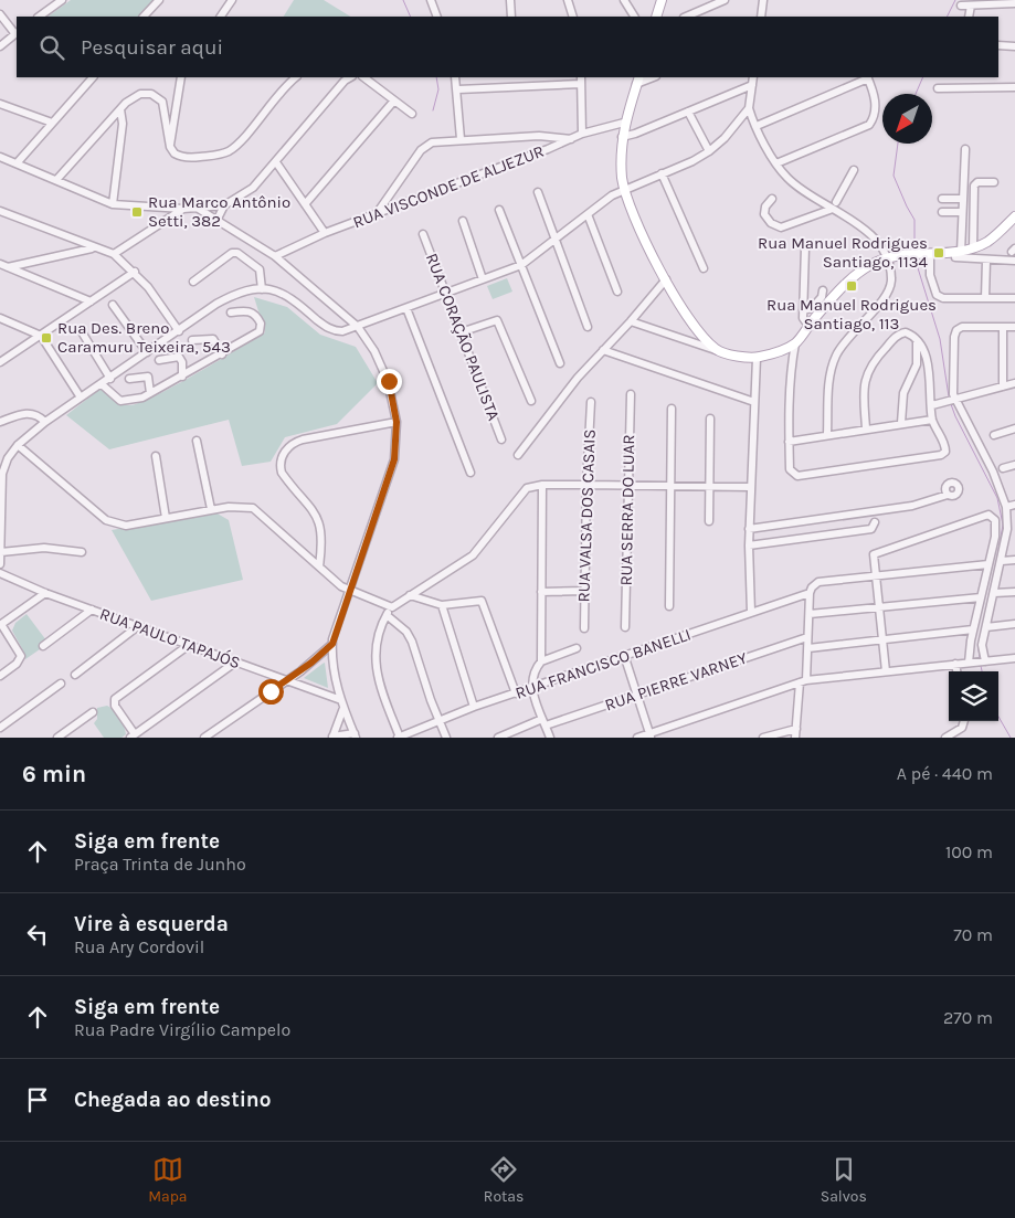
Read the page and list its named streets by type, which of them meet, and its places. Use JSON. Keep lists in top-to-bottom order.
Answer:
{
  "streets": {
    "street": [
      "RUA VISCONDE DE ALJEZUR",
      "RUA CORAÇÃO PAULISTA",
      "RUA SERRA DO LUAR",
      "RUA VALSA DOS CASAIS",
      "RUA PAULO TAPAJÓS",
      "RUA FRANCISCO BANELLI",
      "RUA PIERRE VARNEY"
    ]
  },
  "places": {
    "transit": [
      "Rua Marco Antônio Setti, 382",
      "Rua Manuel Rodrigues Santiago, 1134",
      "Rua Manuel Rodrigues Santiago, 113",
      "Rua Des. Breno Caramuru Teixeira, 543"
    ]
  },
  "north": "bottom left",
  "page": {
    "search": "Pesquisar aqui",
    "heading": ["6 min", "A pé · 440 m"],
    "list": [
      ["Siga em frente", "Praça Trinta de Junho", "100 m"],
      ["Vire à esquerda", "Rua Ary Cordovil", "70 m"],
      ["Siga em frente", "Rua Padre Virgílio Campelo", "270 m"],
      "Chegada ao destino"
    ],
    "nav": ["Mapa", "Rotas", "Salvos"]
  }
}
